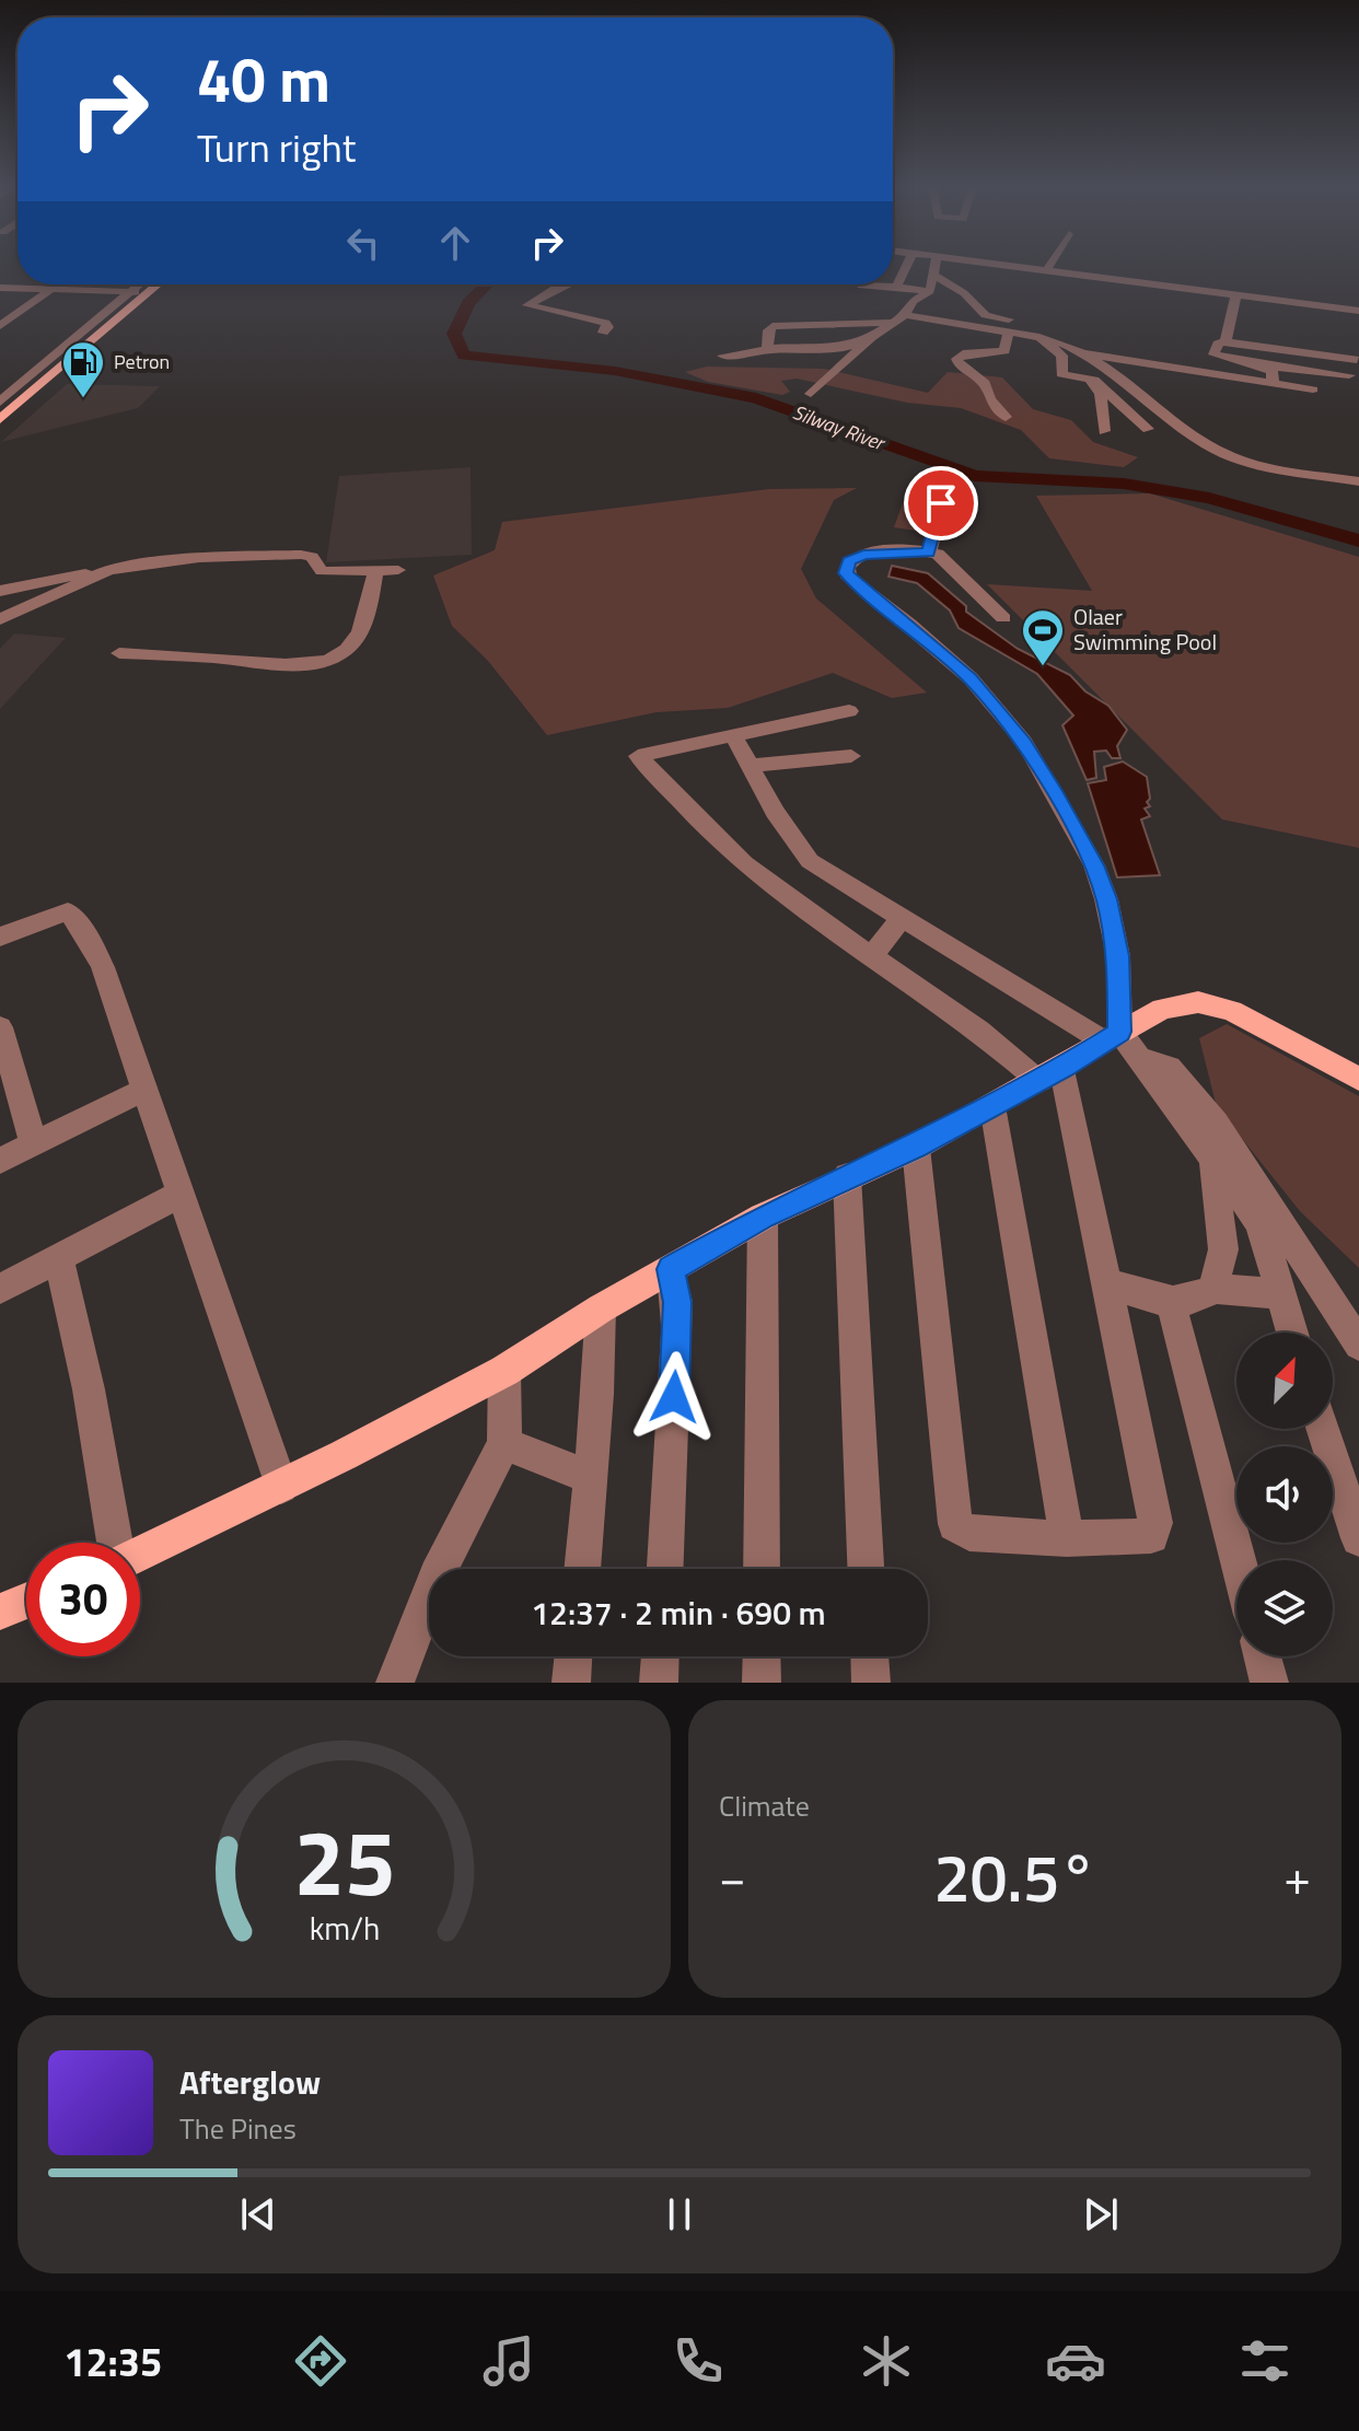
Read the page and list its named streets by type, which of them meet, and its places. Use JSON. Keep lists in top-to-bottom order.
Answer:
{
  "water": ["Silway River"],
  "places": {
    "fuel station": ["Petron"],
    "sports": ["Olaer Swimming Pool"]
  },
  "north": "top right",
  "page": {
    "turn": ["40 m", "Turn right"],
    "limit": "30",
    "trip": "12:37 · 2 min · 690 m",
    "tile": "Climate",
    "heat": ["−", "20.5°", "+"],
    "song": ["Afterglow", "The Pines"],
    "tabs": "12:35",
    "gauge": ["25", "km/h"]
  }
}
